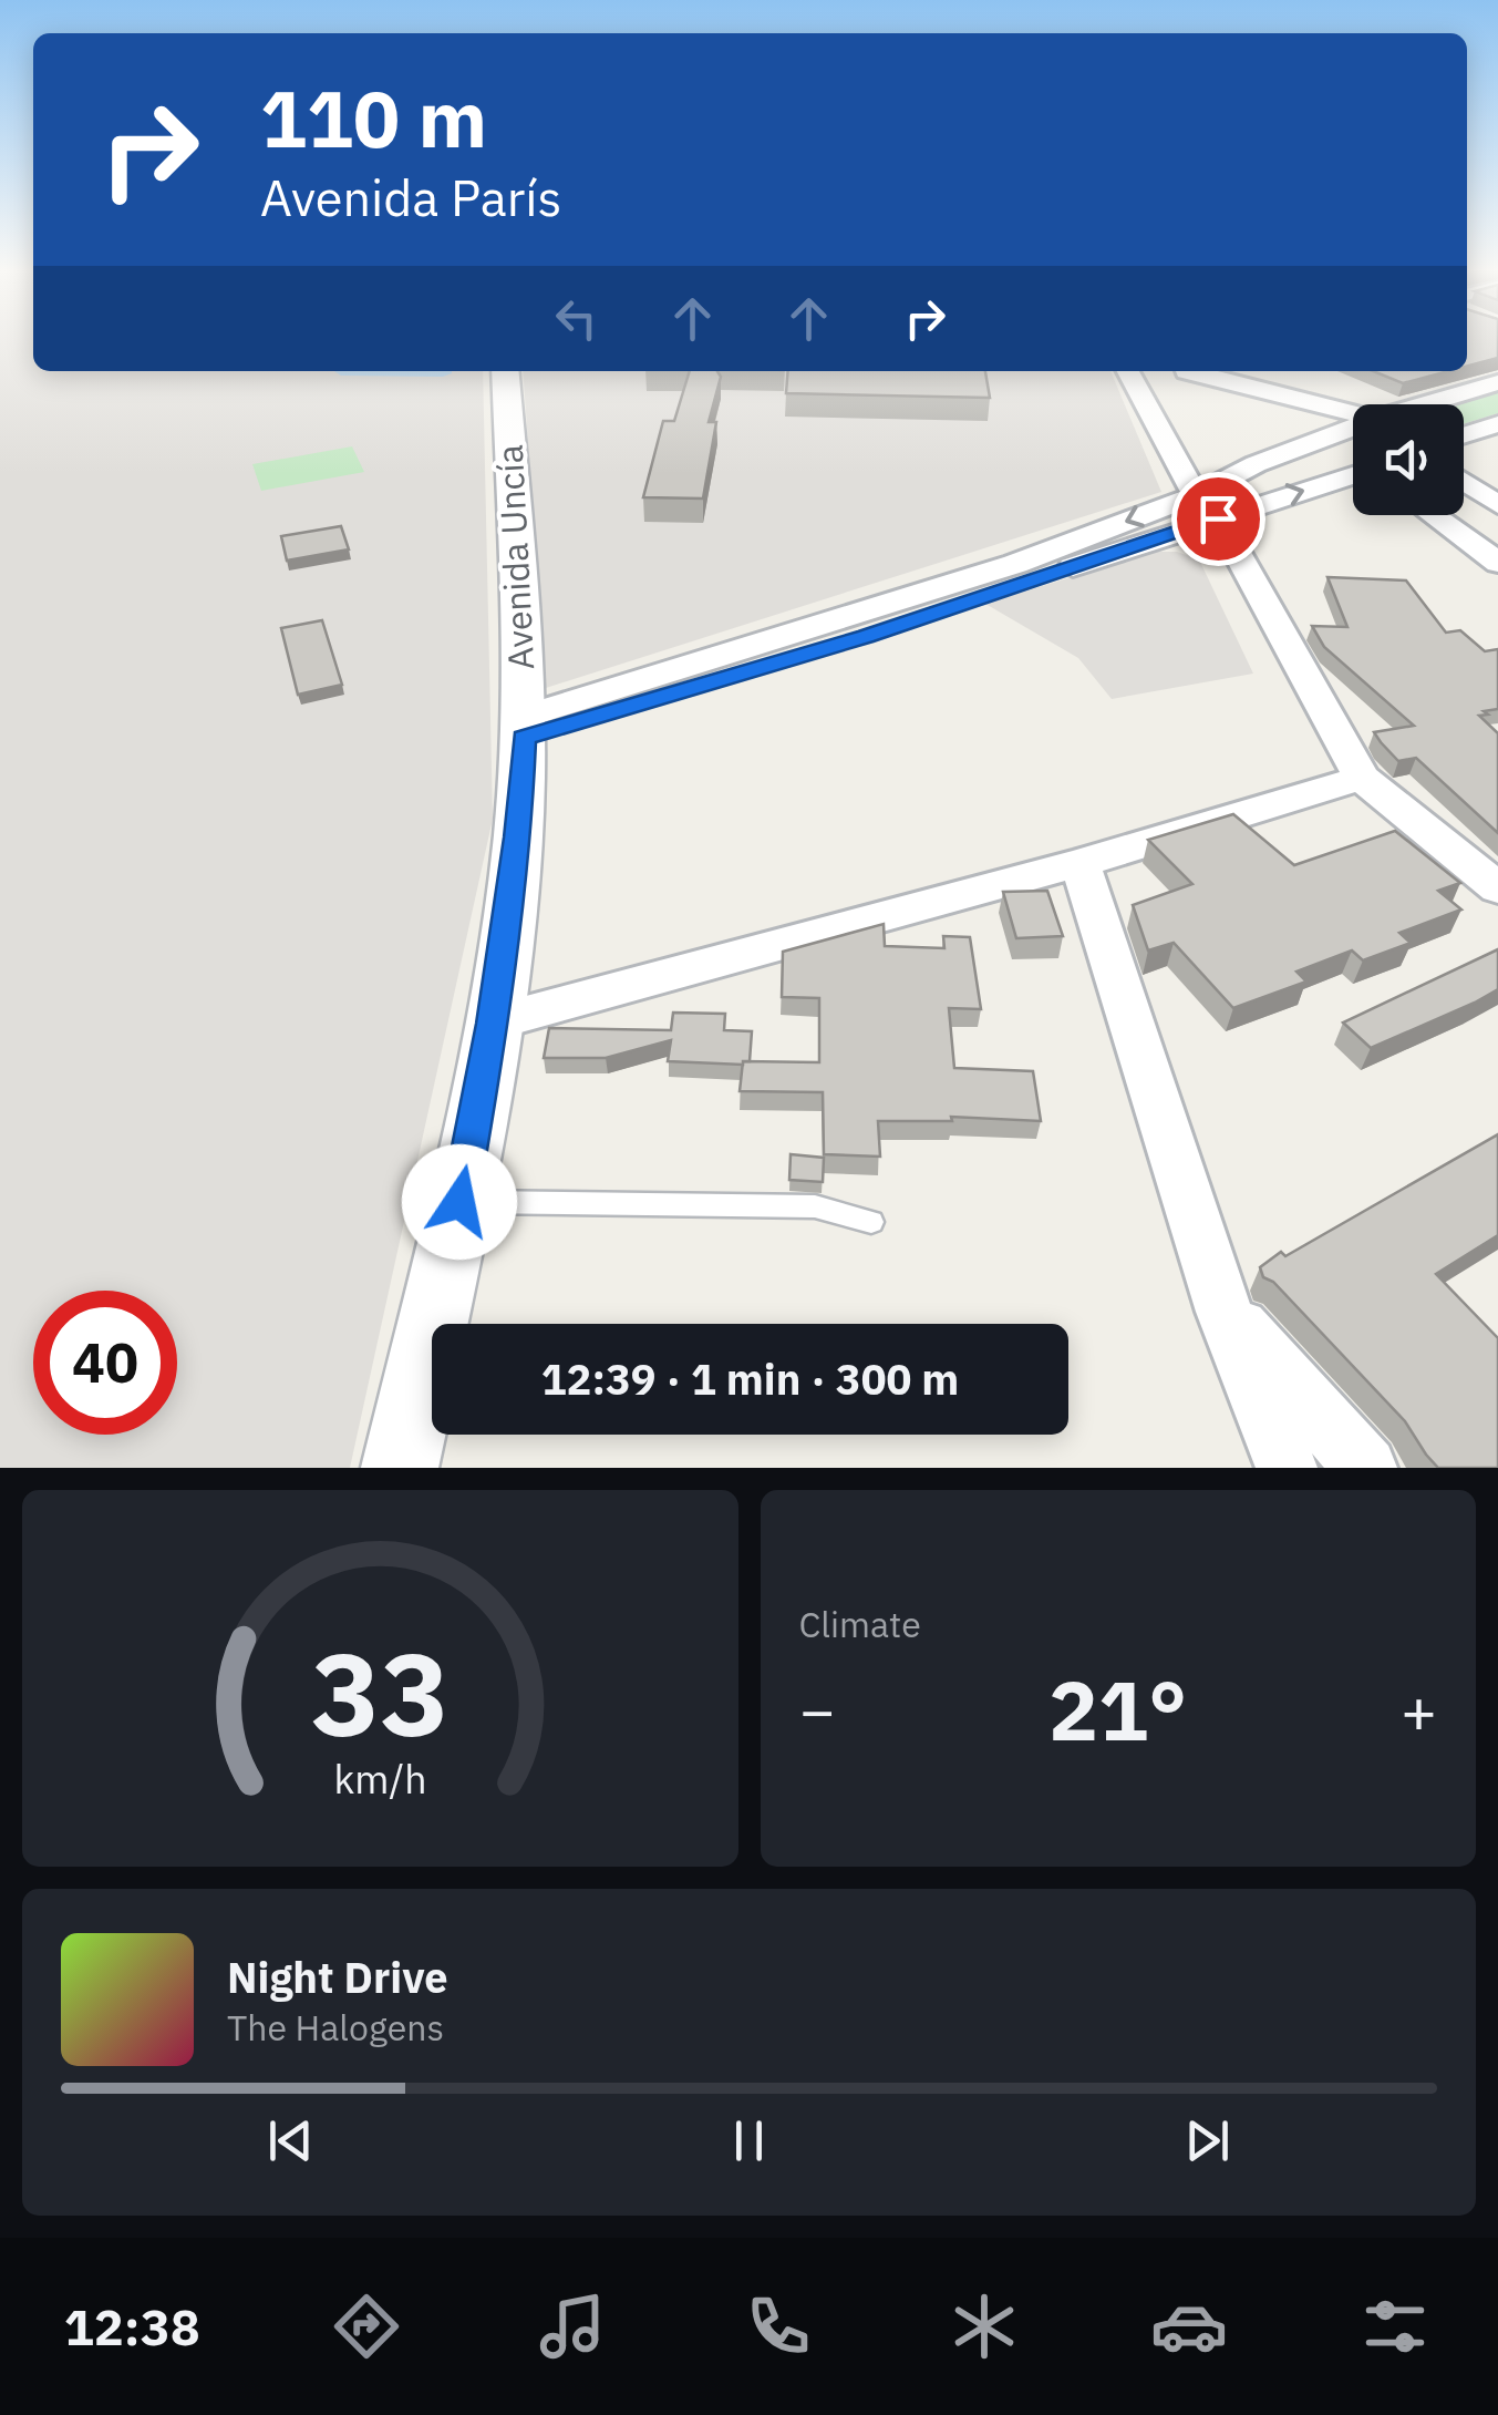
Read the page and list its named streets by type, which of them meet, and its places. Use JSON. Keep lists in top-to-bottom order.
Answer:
{
  "streets": {
    "street": ["Avenida Uncía"]
  },
  "page": {
    "turn": ["110 m", "Avenida París"],
    "limit": "40",
    "trip": "12:39 · 1 min · 300 m",
    "tile": "Climate",
    "heat": ["−", "21°", "+"],
    "song": ["Night Drive", "The Halogens"],
    "tabs": "12:38",
    "gauge": ["33", "km/h"]
  }
}
